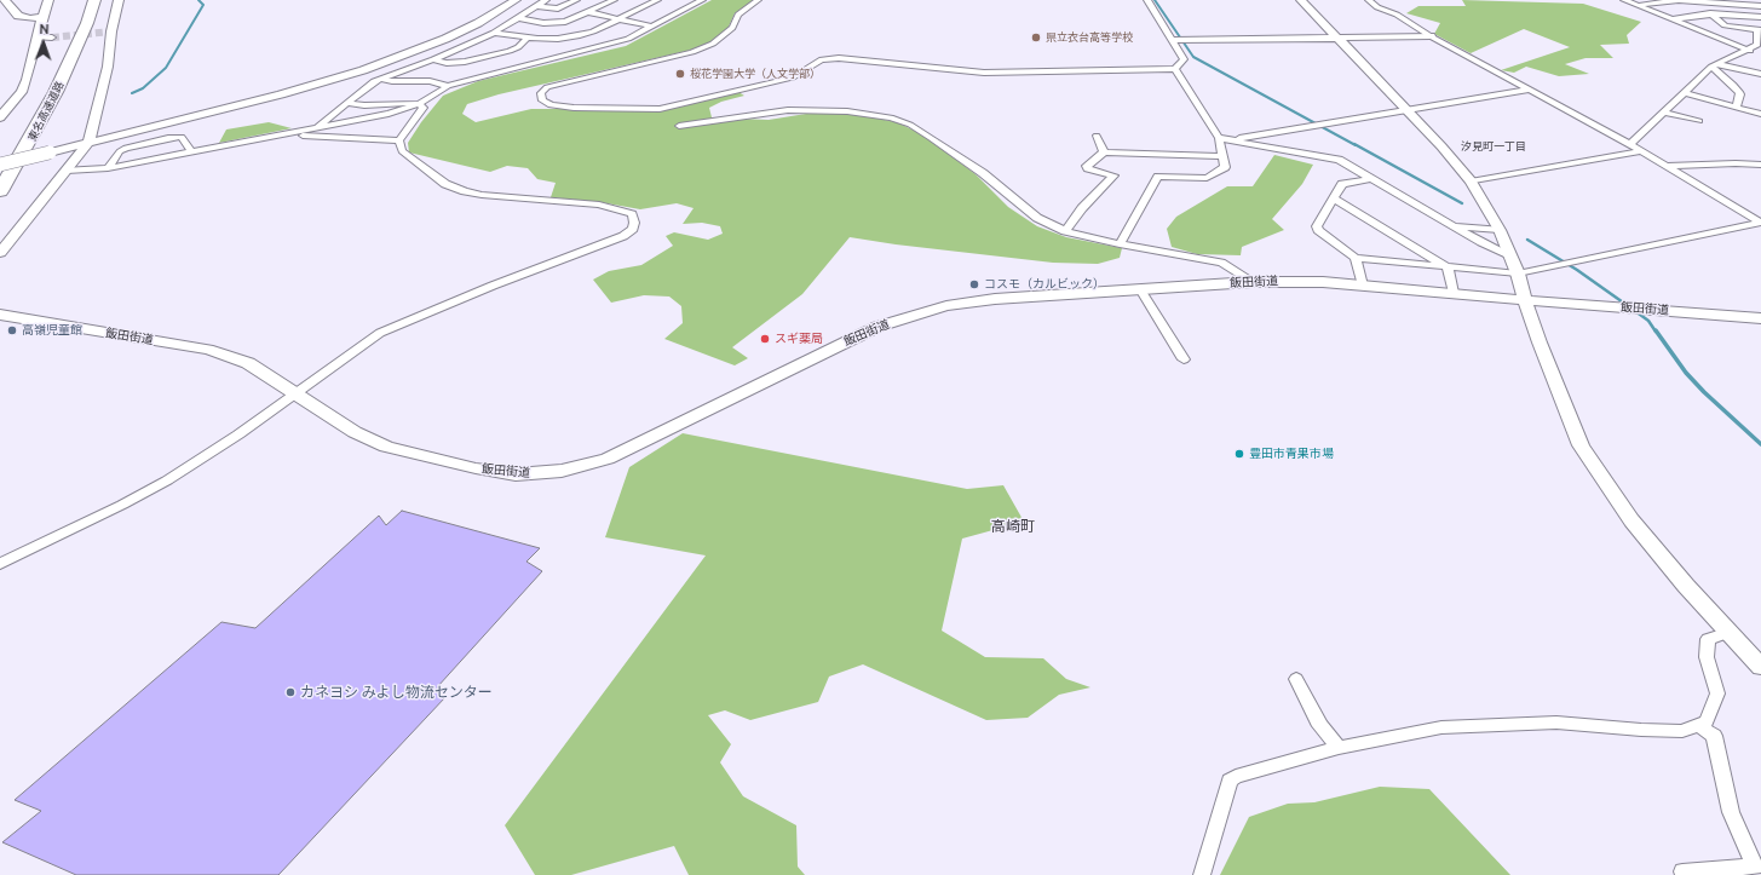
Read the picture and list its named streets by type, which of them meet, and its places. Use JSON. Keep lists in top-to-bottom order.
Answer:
{
  "streets": {
    "highway": ["東名高速道路"],
    "street": ["飯田街道"]
  },
  "districts": ["汐見町一丁目", "高崎町"],
  "places": [
    "県立衣台高等学校",
    "桜花学園大学（人文学部）",
    "コスモ（カルビック）",
    "高嶺児童館",
    "スギ薬局",
    "豊田市青果市場",
    "カネヨシ みよし物流センター"
  ],
  "north": "top"
}
